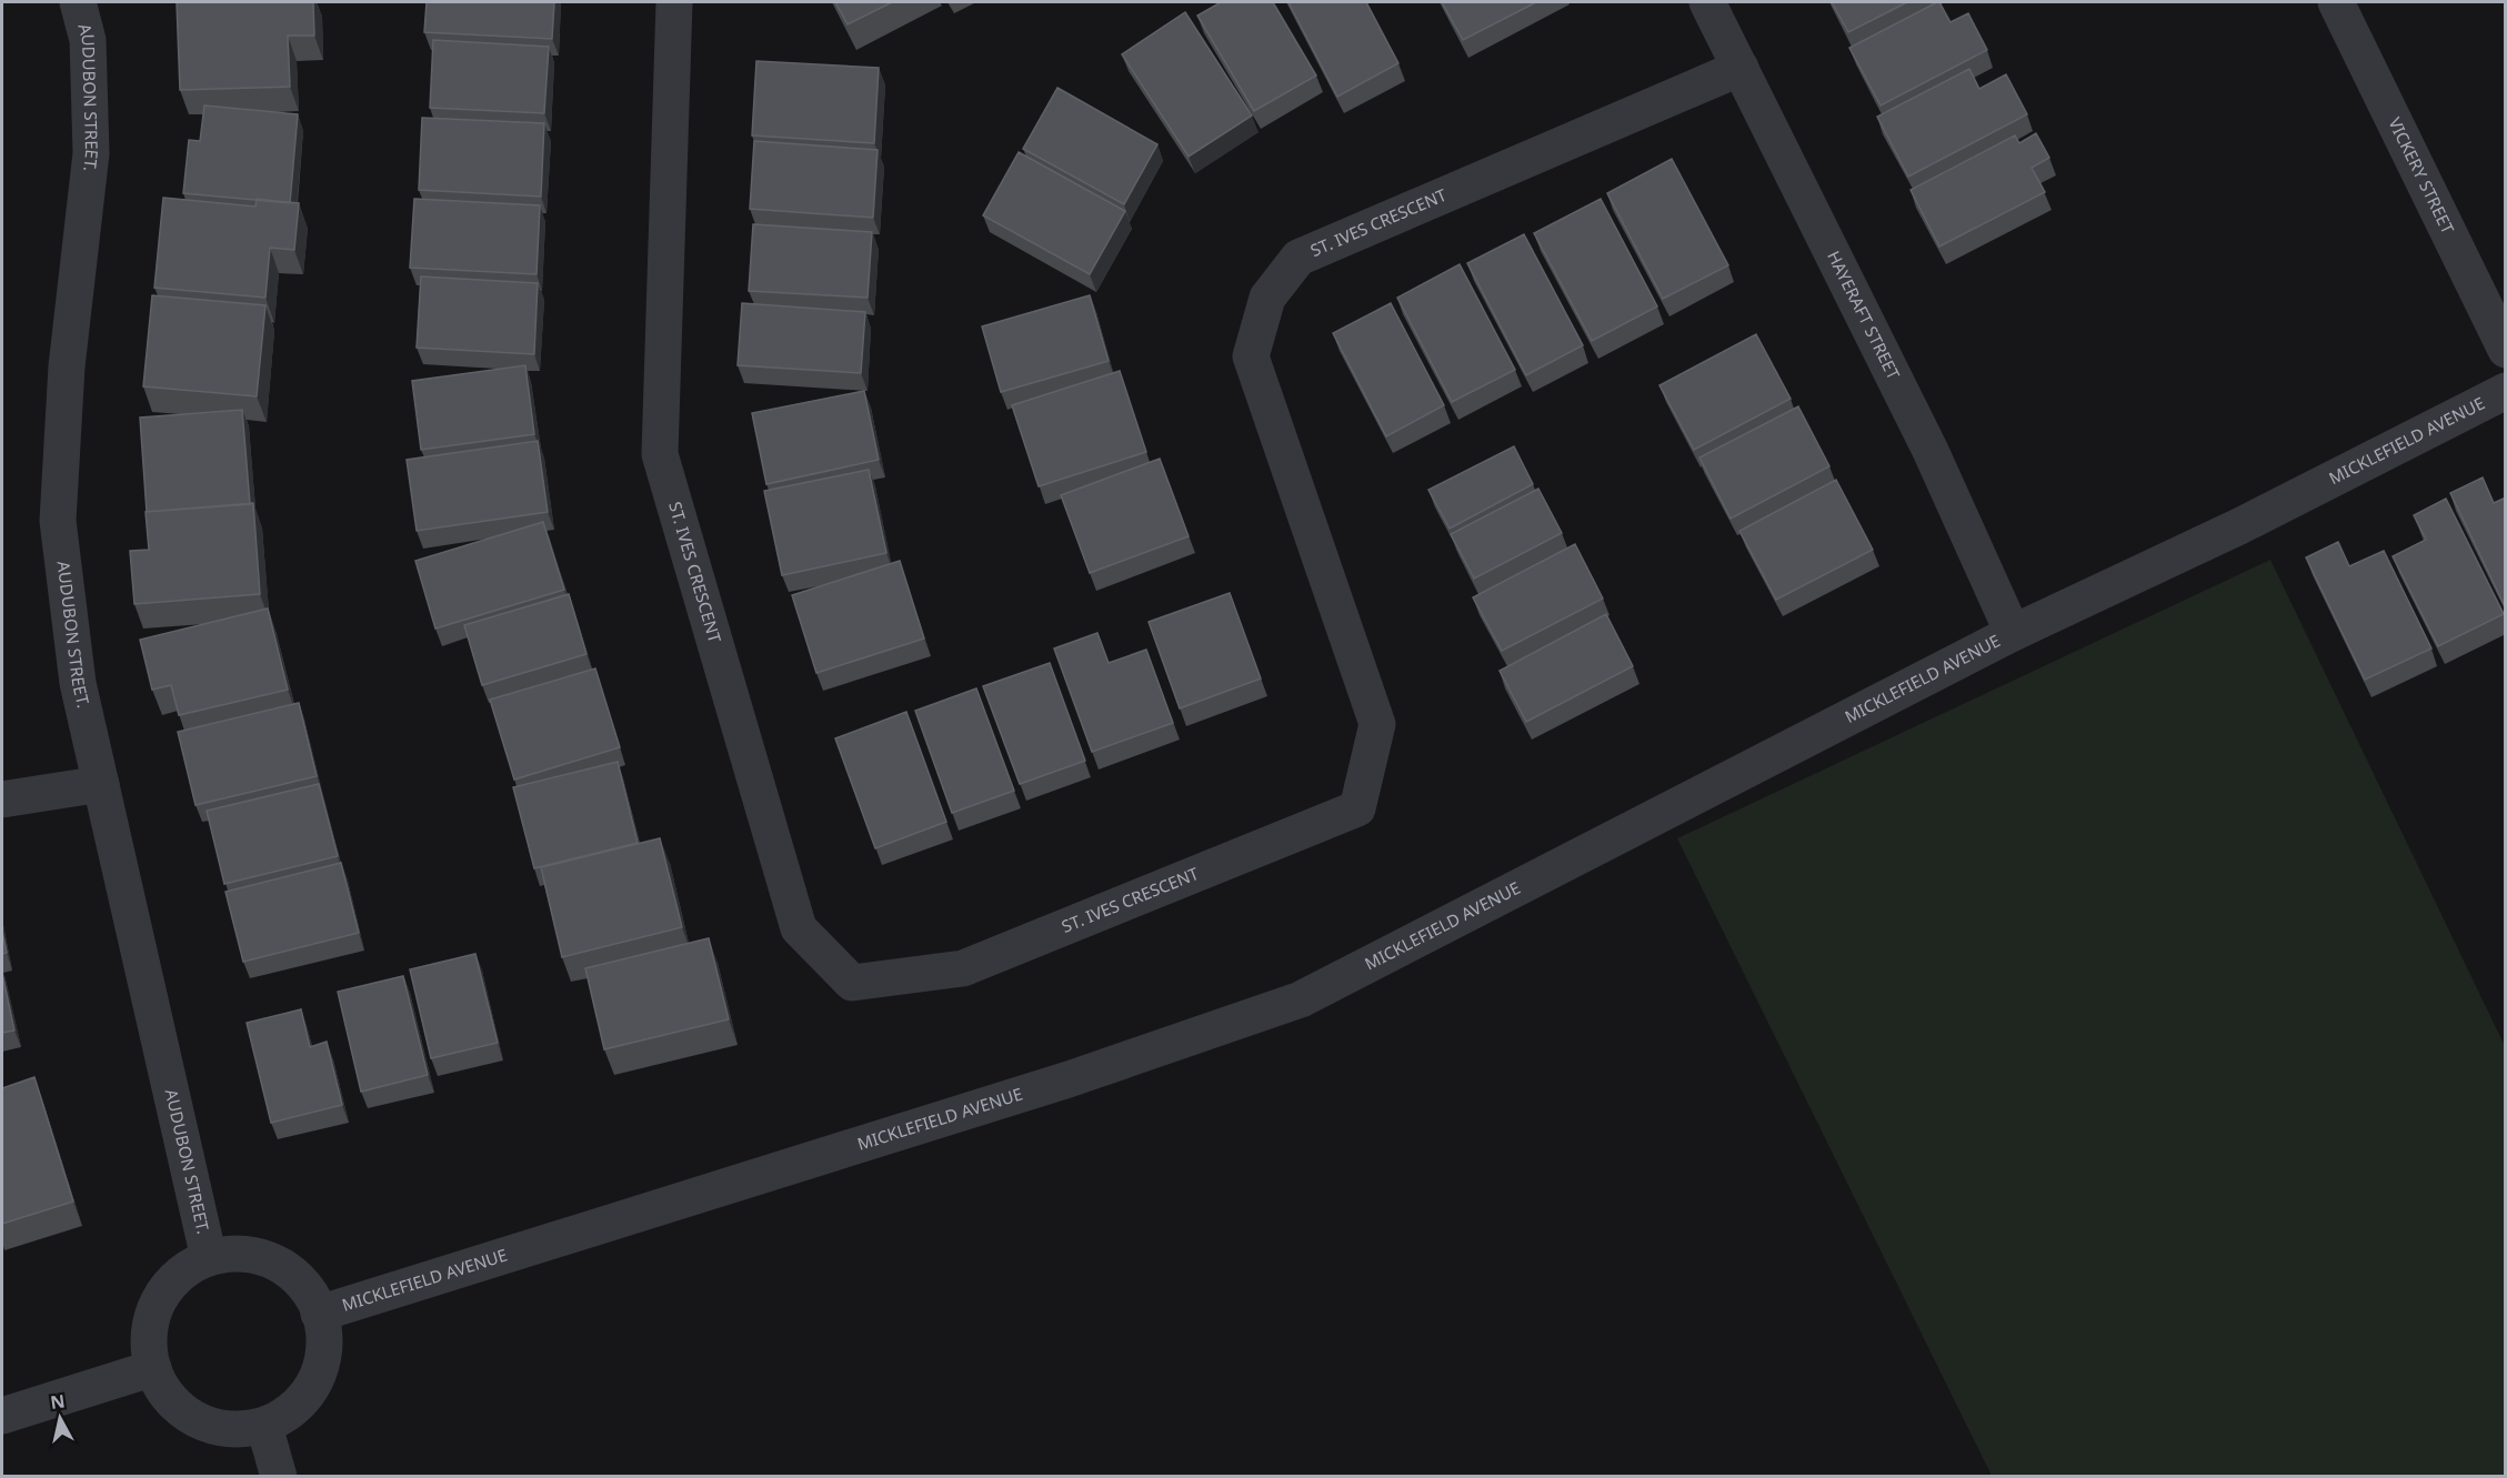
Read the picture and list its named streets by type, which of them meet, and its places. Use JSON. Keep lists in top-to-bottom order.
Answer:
{
  "streets": {
    "street": [
      "AUDUBON STREET.",
      "VICKERY STREET",
      "ST. IVES CRESCENT",
      "HAYERAFT STREET",
      "MICKLEFIELD AVENUE"
    ]
  },
  "crossings": [
    ["AUDUBON STREET.", "MICKLEFIELD AVENUE"],
    ["ST. IVES CRESCENT", "HAYERAFT STREET"],
    ["HAYERAFT STREET", "MICKLEFIELD AVENUE"]
  ],
  "north": "top"
}
